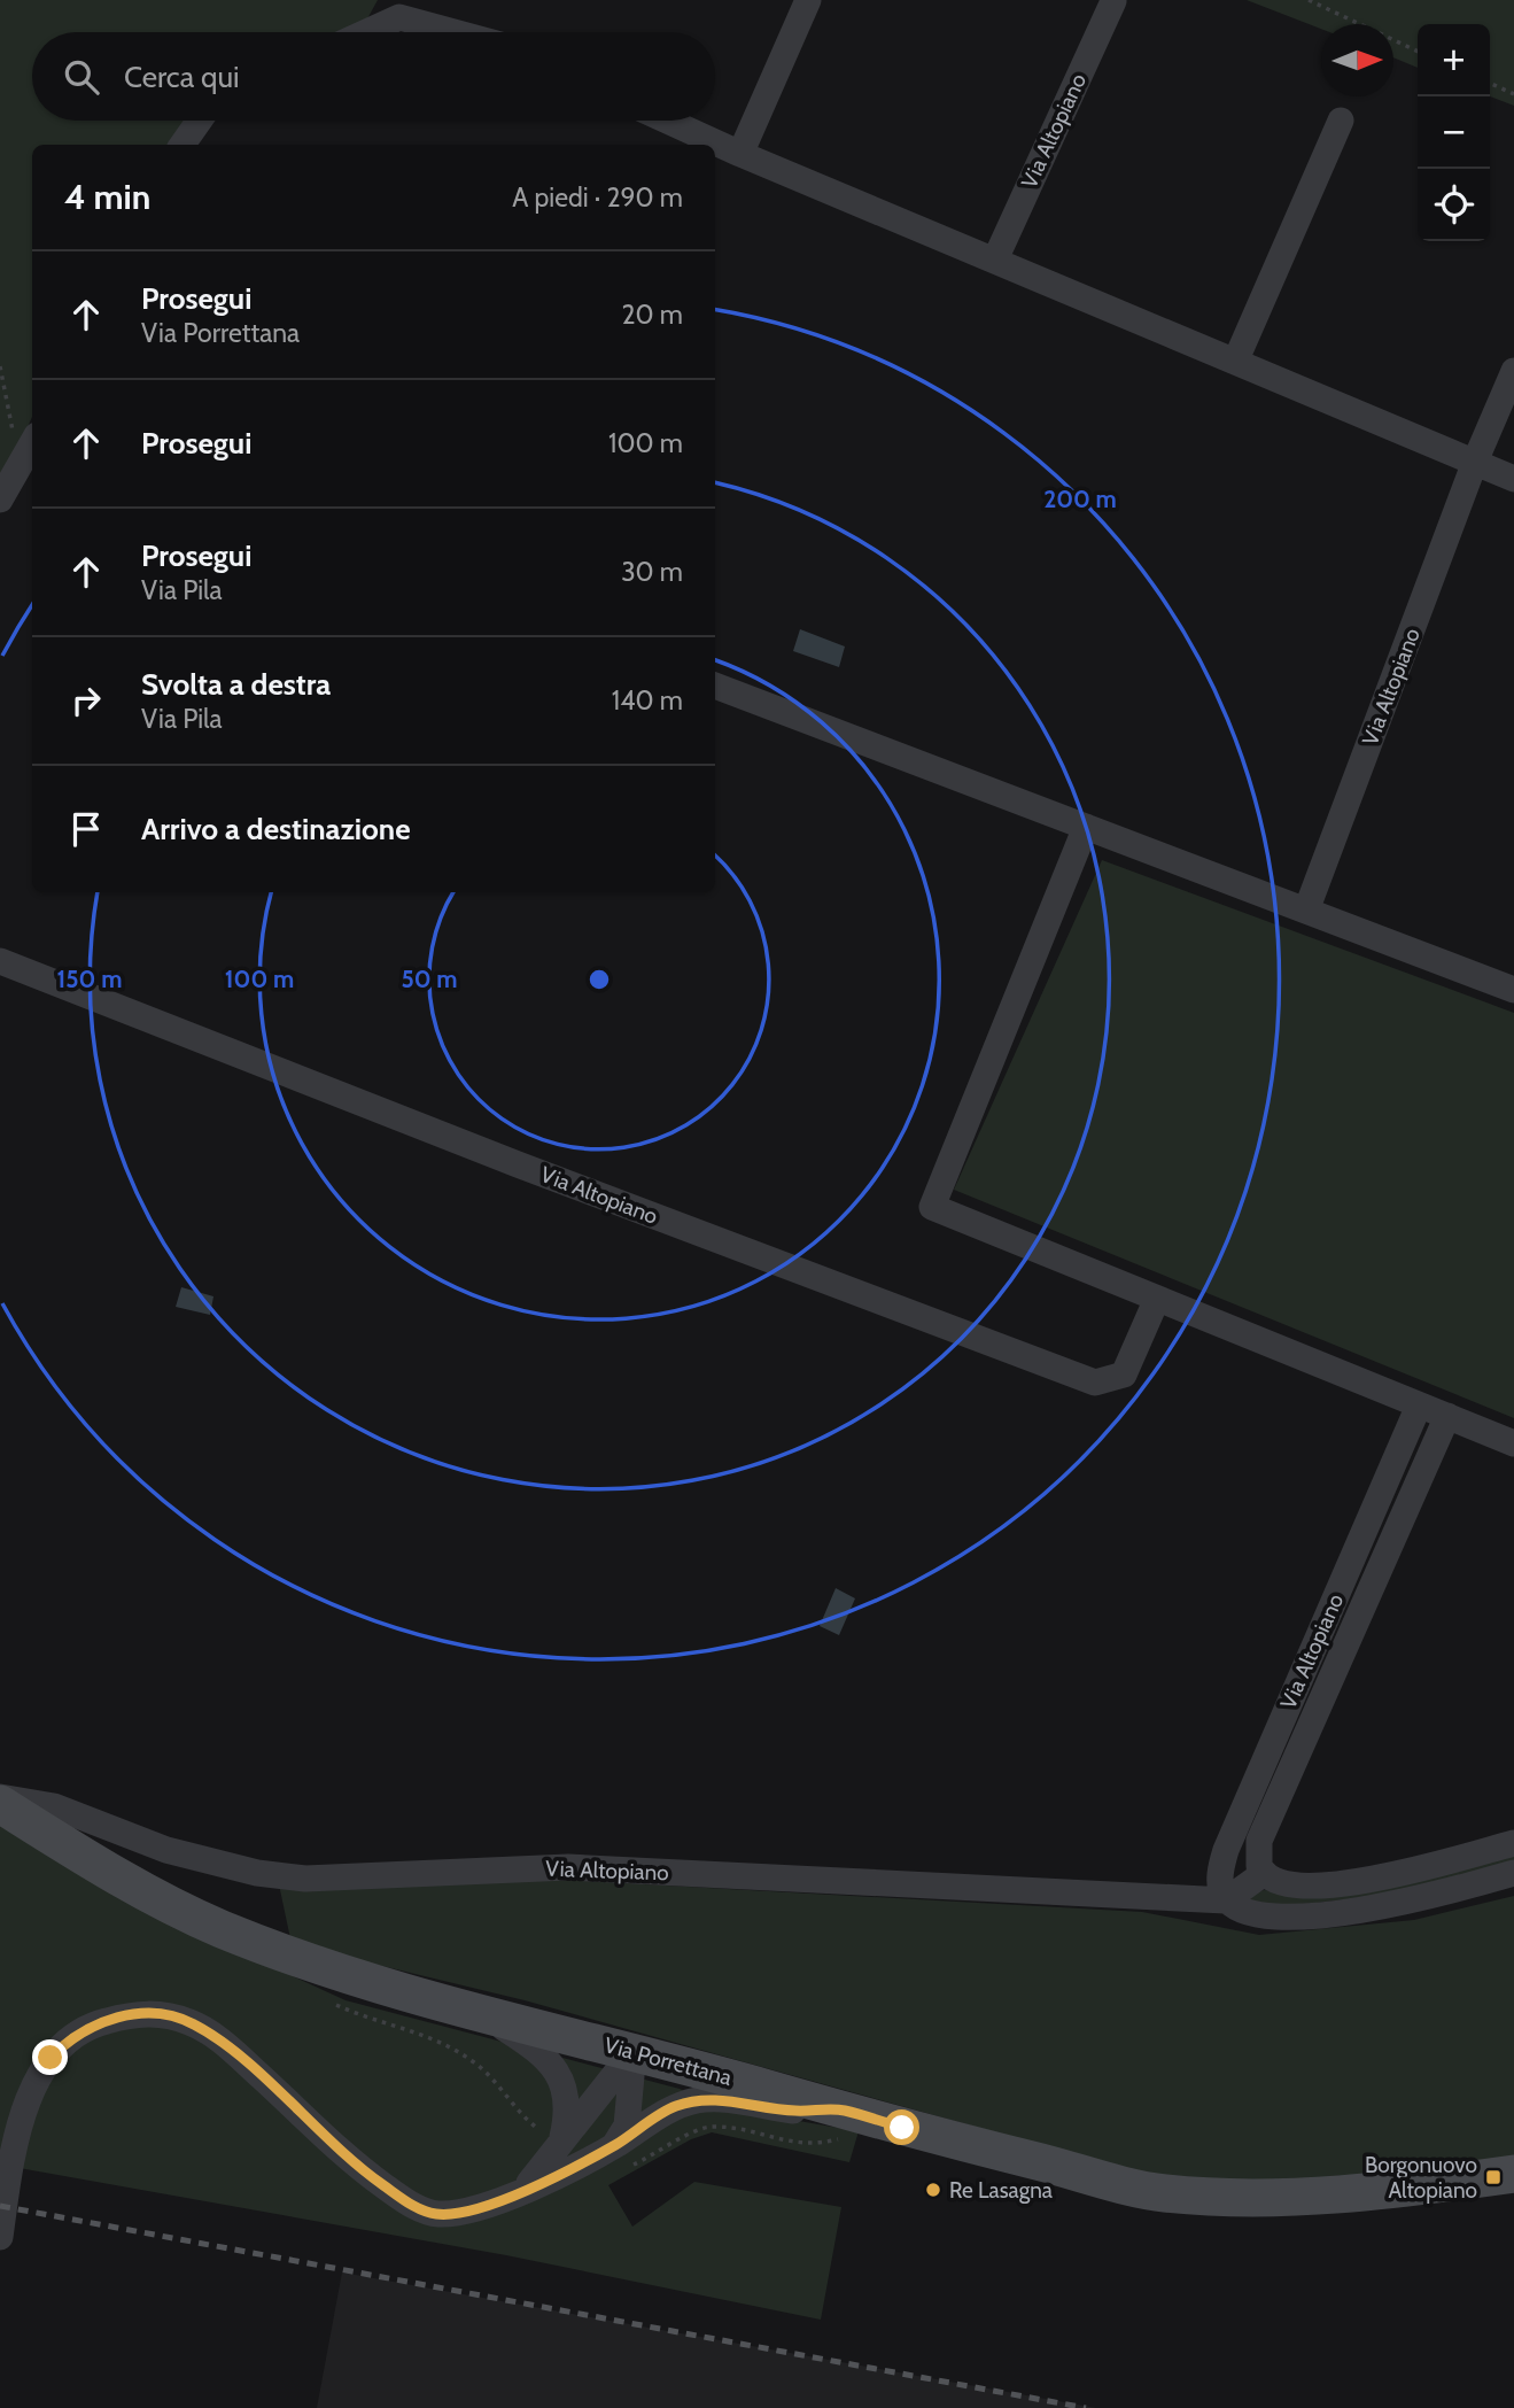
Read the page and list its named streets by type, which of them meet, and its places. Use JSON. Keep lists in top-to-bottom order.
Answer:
{
  "streets": {
    "main road": ["Via Porrettana"],
    "street": ["Via Altopiano"]
  },
  "places": {
    "transit": ["Borgonuovo Altopiano"],
    "other": ["Re Lasagna"]
  },
  "north": "right",
  "page": {
    "map_buttons": ["+", "−"],
    "search": "Cerca qui",
    "heading": ["4 min", "A piedi · 290 m"],
    "list": [
      ["Prosegui", "Via Porrettana", "20 m"],
      ["Prosegui", "100 m"],
      ["Prosegui", "Via Pila", "30 m"],
      ["Svolta a destra", "Via Pila", "140 m"],
      "Arrivo a destinazione"
    ]
  },
  "rings": [
    "200 m",
    "100 m",
    "50 m",
    "150 m"
  ]
}
